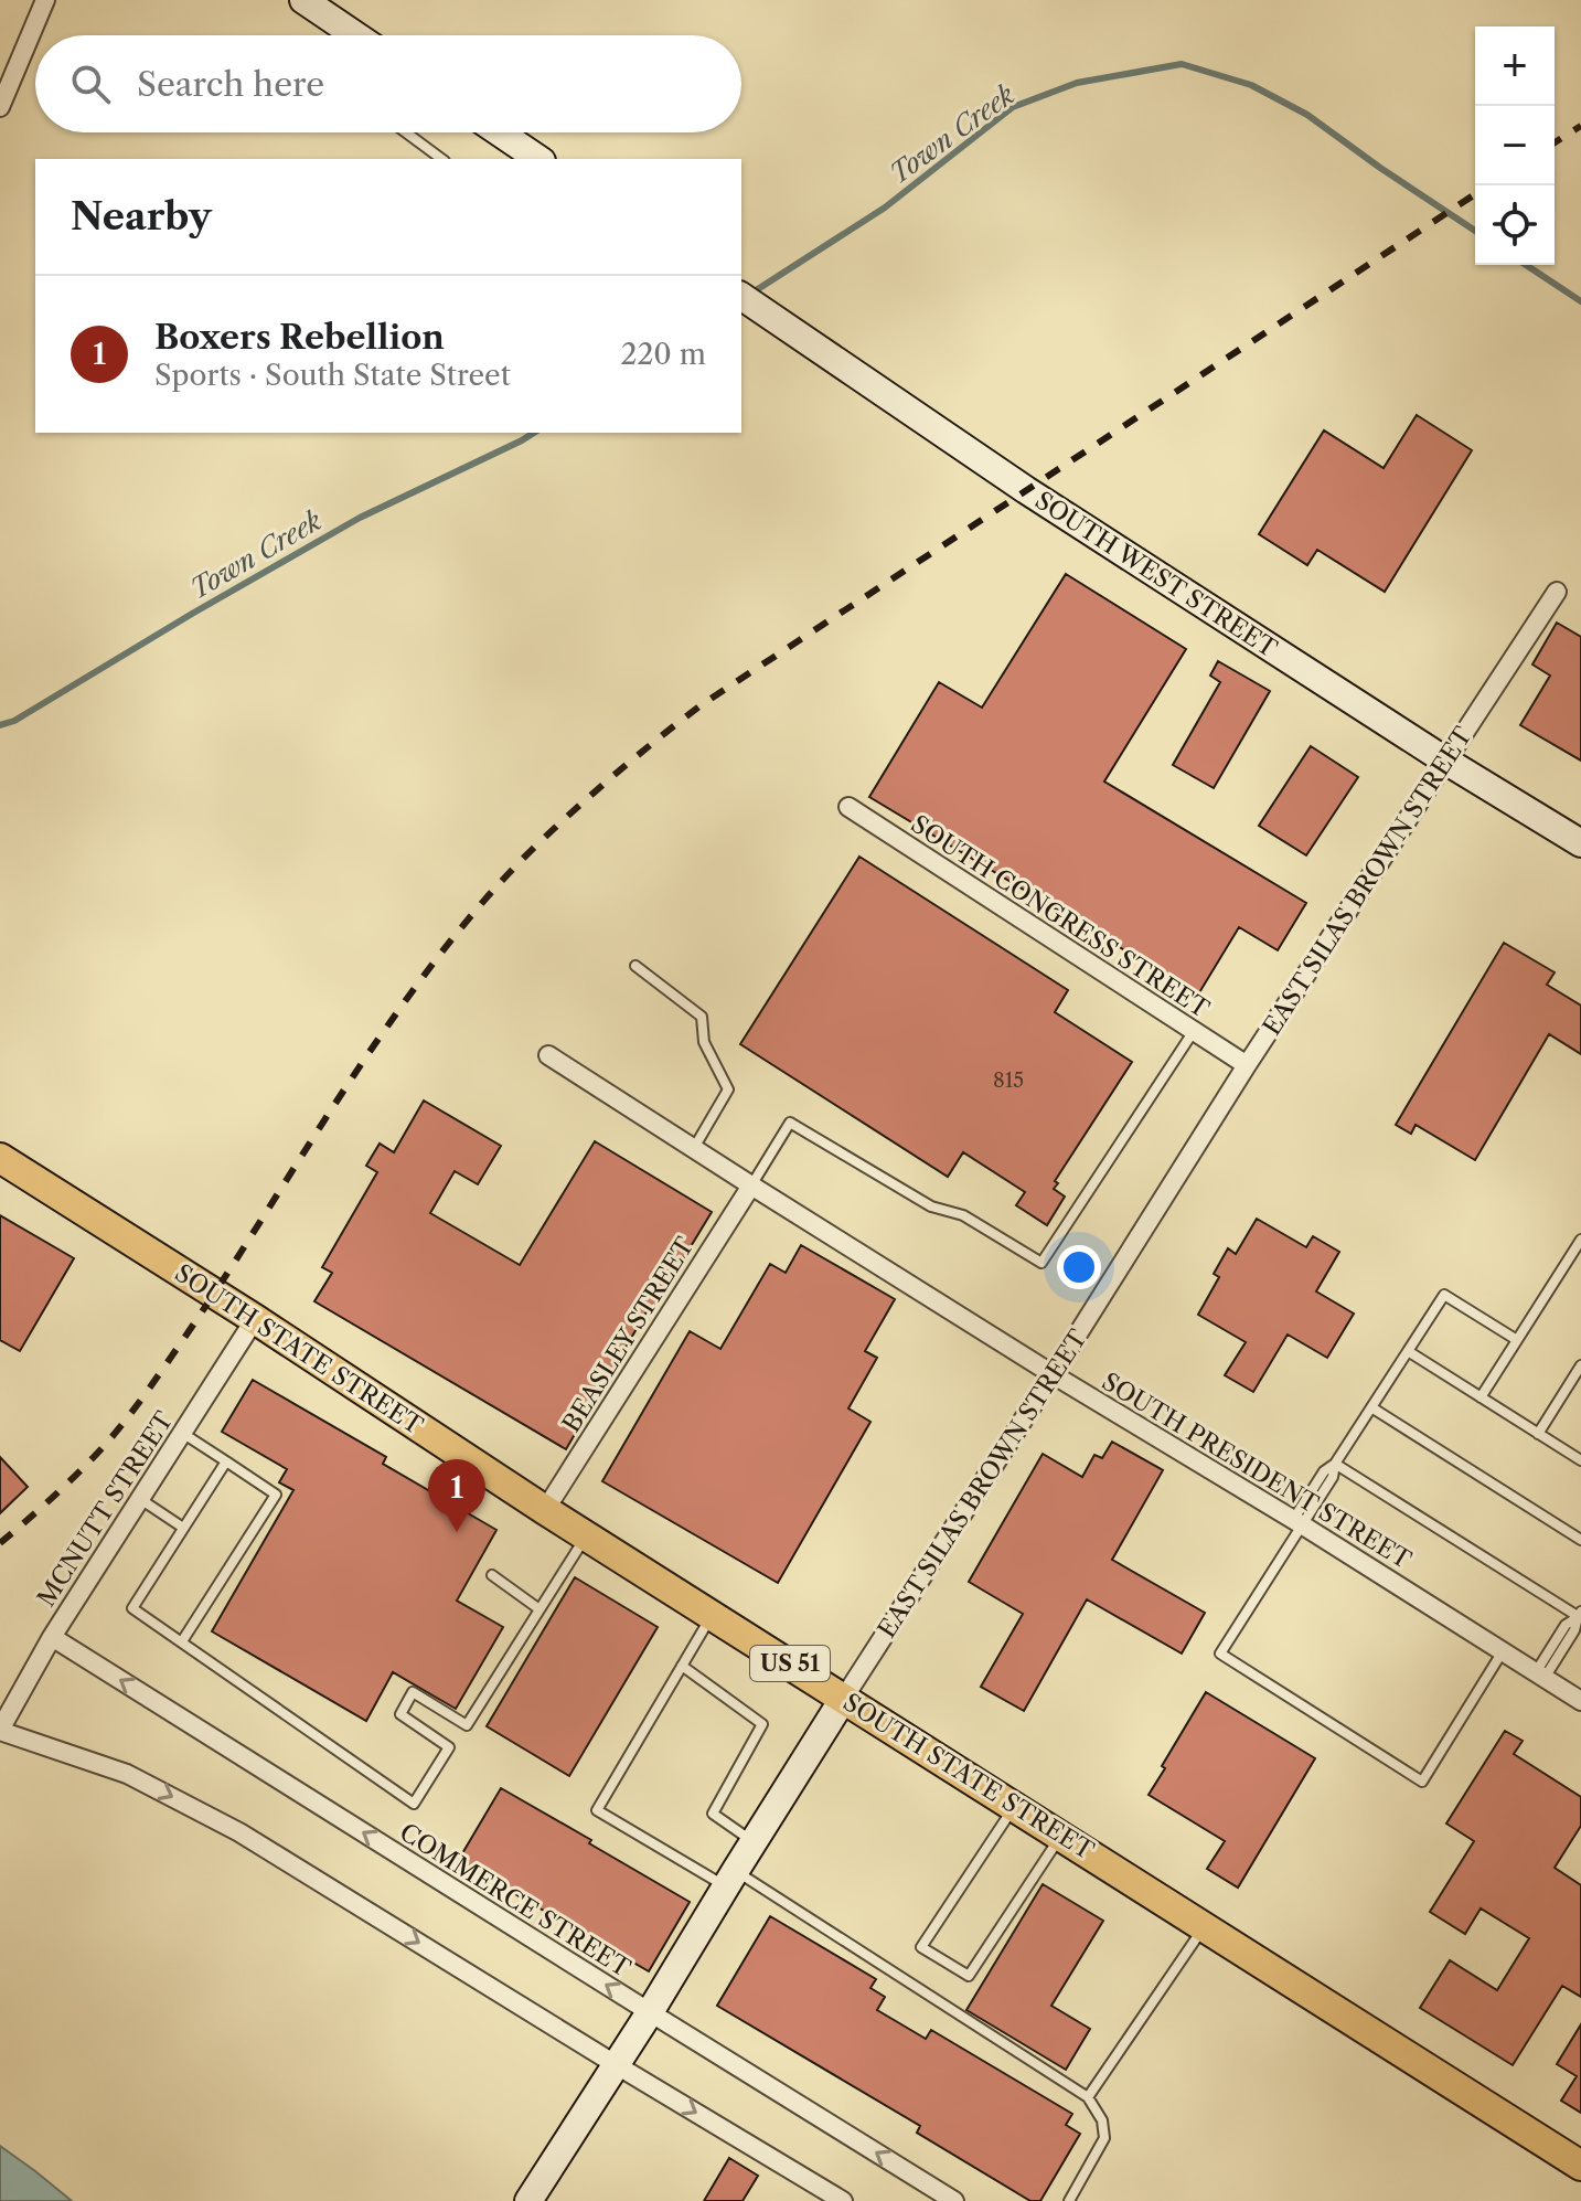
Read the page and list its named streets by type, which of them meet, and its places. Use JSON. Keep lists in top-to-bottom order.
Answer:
{
  "streets": {
    "main road": ["SOUTH STATE STREET", "US 51"],
    "street": [
      "SOUTH WEST STREET",
      "EAST SILAS BROWN STREET",
      "SOUTH CONGRESS STREET",
      "BEASLEY STREET",
      "SOUTH PRESIDENT STREET",
      "MCNUTT STREET",
      "COMMERCE STREET"
    ]
  },
  "crossings": [
    ["SOUTH WEST STREET", "EAST SILAS BROWN STREET"],
    ["EAST SILAS BROWN STREET", "SOUTH CONGRESS STREET"],
    ["EAST SILAS BROWN STREET", "SOUTH STATE STREET"],
    ["EAST SILAS BROWN STREET", "SOUTH PRESIDENT STREET"],
    ["EAST SILAS BROWN STREET", "COMMERCE STREET"],
    ["BEASLEY STREET", "SOUTH STATE STREET"],
    ["BEASLEY STREET", "SOUTH PRESIDENT STREET"],
    ["SOUTH STATE STREET", "MCNUTT STREET"],
    ["MCNUTT STREET", "COMMERCE STREET"]
  ],
  "water": ["Town Creek"],
  "house_numbers": ["815"],
  "page": {
    "map_buttons": ["+", "−"],
    "search": "Search here",
    "heading": "Nearby",
    "list": [
      {
        "mark": "1",
        "name": "Boxers Rebellion",
        "note": "Sports · South State Street",
        "value": "220 m"
      }
    ],
    "pins": "1"
  }
}
